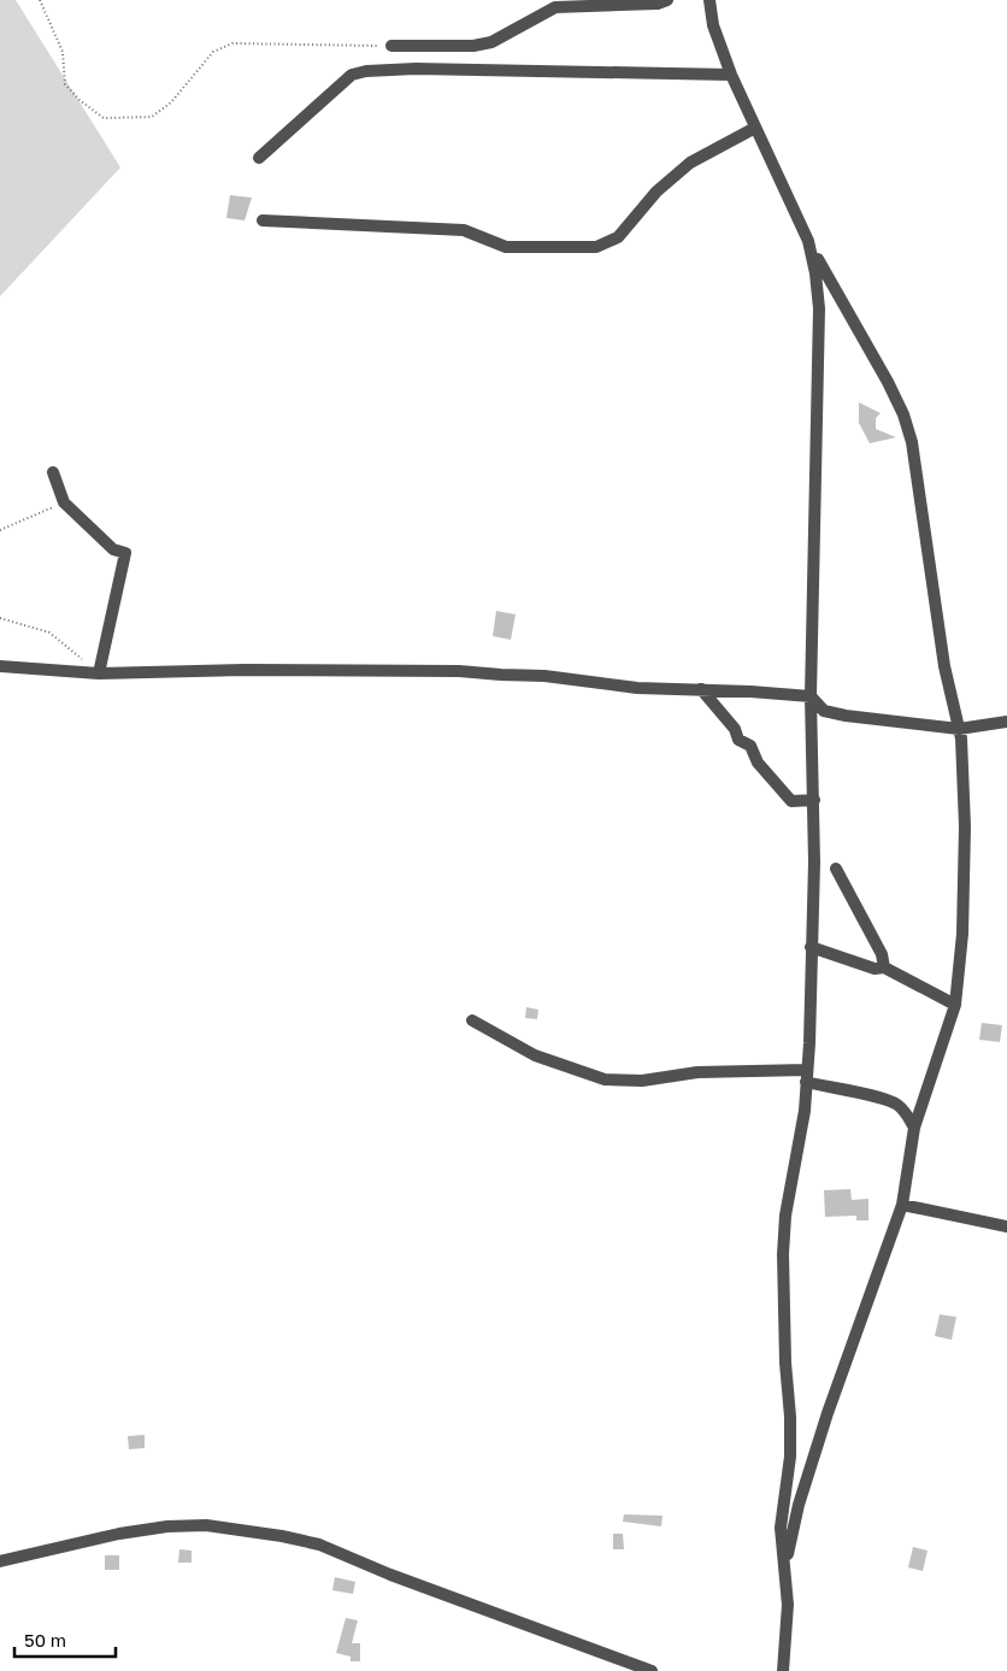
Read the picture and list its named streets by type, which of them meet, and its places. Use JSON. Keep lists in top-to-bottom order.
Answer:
{
  "scale_bar": "50 m"
}
